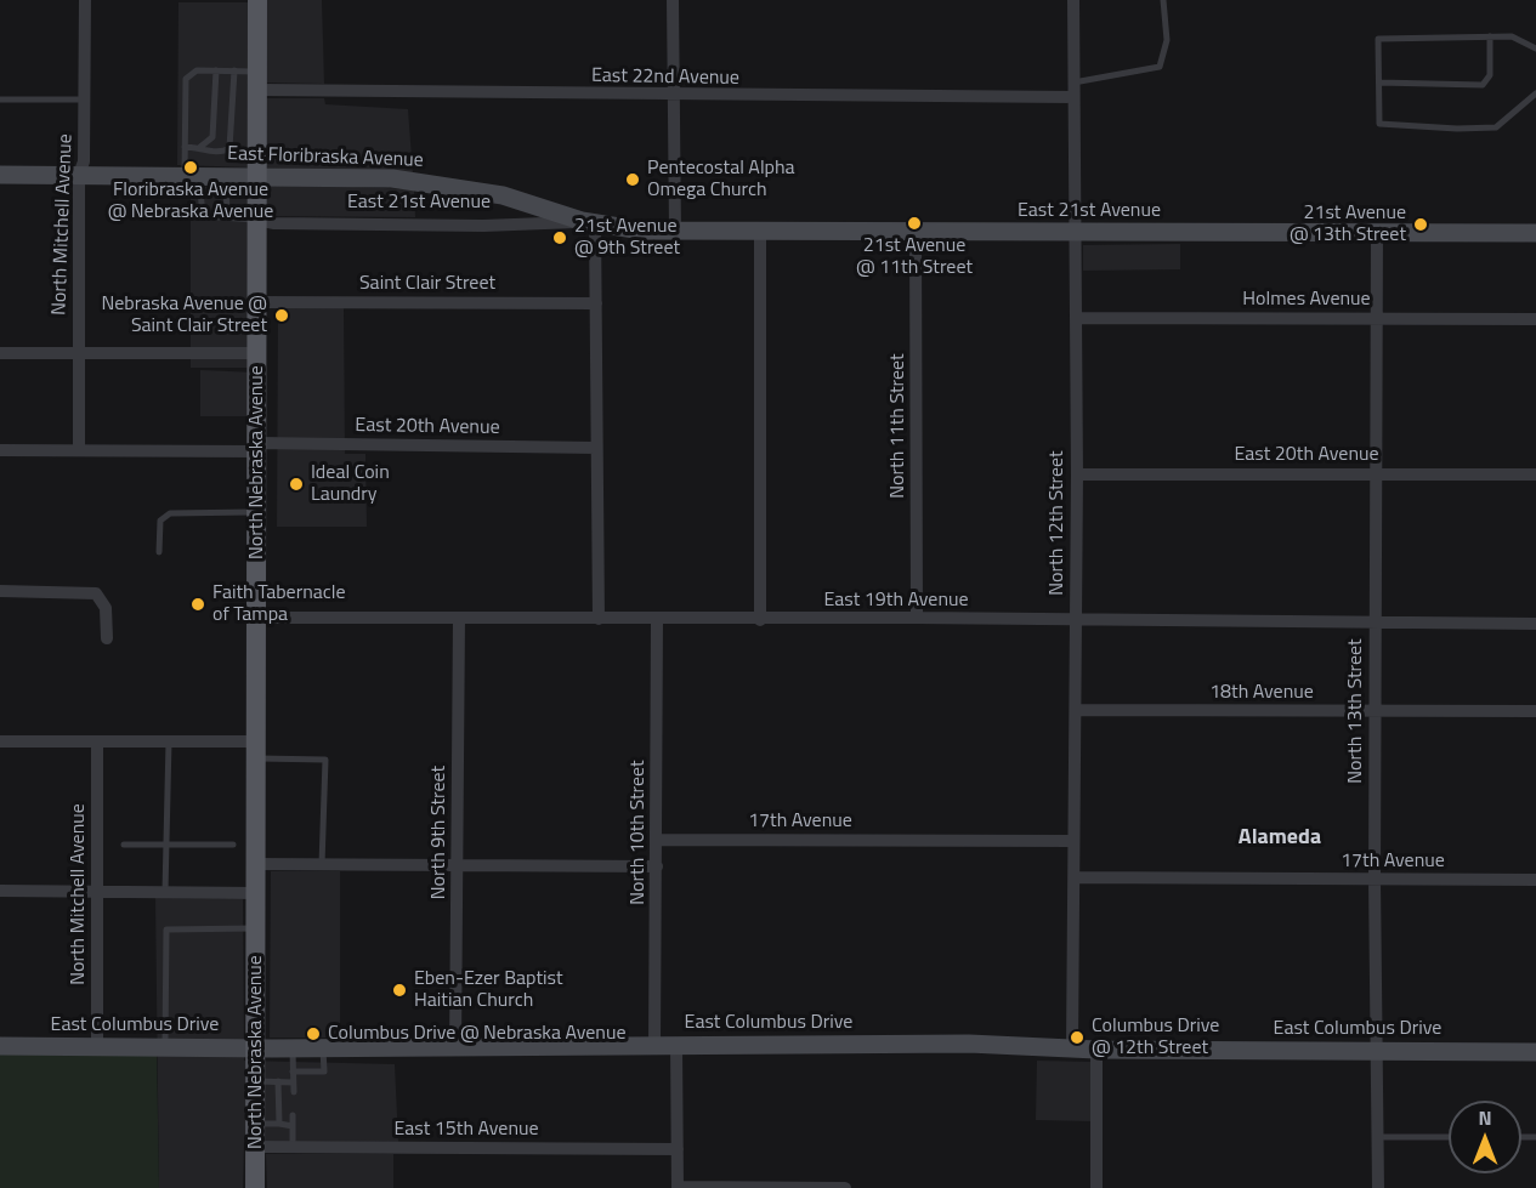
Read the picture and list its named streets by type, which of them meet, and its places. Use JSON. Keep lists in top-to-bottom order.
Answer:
{
  "streets": {
    "main road": [
      "East Floribraska Avenue",
      "East 21st Avenue",
      "North Nebraska Avenue",
      "East Columbus Drive"
    ],
    "street": [
      "East 22nd Avenue",
      "North Mitchell Avenue",
      "Saint Clair Street",
      "Holmes Avenue",
      "North 11th Street",
      "East 20th Avenue",
      "North 12th Street",
      "East 19th Avenue",
      "18th Avenue",
      "North 13th Street",
      "17th Avenue",
      "North 9th Street",
      "North 10th Street",
      "East 15th Avenue"
    ]
  },
  "crossings": [
    ["East 22nd Avenue", "North Nebraska Avenue"],
    ["East 22nd Avenue", "North 12th Street"],
    ["East Floribraska Avenue", "East 21st Avenue"],
    ["East Floribraska Avenue", "North Mitchell Avenue"],
    ["East Floribraska Avenue", "North Nebraska Avenue"],
    ["East 21st Avenue", "North 11th Street"],
    ["East 21st Avenue", "North Nebraska Avenue"],
    ["East 21st Avenue", "North 12th Street"],
    ["East 21st Avenue", "North 13th Street"],
    ["North Mitchell Avenue", "East 20th Avenue"],
    ["North Mitchell Avenue", "East Columbus Drive"],
    ["Saint Clair Street", "North Nebraska Avenue"],
    ["Holmes Avenue", "North 12th Street"],
    ["Holmes Avenue", "North 13th Street"],
    ["North 11th Street", "East 19th Avenue"],
    ["East 20th Avenue", "North Nebraska Avenue"],
    ["East 20th Avenue", "North 12th Street"],
    ["East 20th Avenue", "North 13th Street"],
    ["North Nebraska Avenue", "East 19th Avenue"],
    ["North Nebraska Avenue", "East Columbus Drive"],
    ["North Nebraska Avenue", "East 15th Avenue"],
    ["North 12th Street", "East 19th Avenue"],
    ["North 12th Street", "18th Avenue"],
    ["North 12th Street", "17th Avenue"],
    ["North 12th Street", "East Columbus Drive"],
    ["East 19th Avenue", "North 13th Street"],
    ["East 19th Avenue", "North 9th Street"],
    ["East 19th Avenue", "North 10th Street"],
    ["18th Avenue", "North 13th Street"],
    ["North 13th Street", "17th Avenue"],
    ["North 13th Street", "East Columbus Drive"],
    ["17th Avenue", "North 10th Street"],
    ["North 9th Street", "East Columbus Drive"],
    ["North 10th Street", "East Columbus Drive"]
  ],
  "districts": ["Alameda"],
  "places": [
    "Floribraska Avenue @ Nebraska Avenue",
    "Pentecostal Alpha Omega Church",
    "21st Avenue @ 11th Street",
    "21st Avenue @ 13th Street",
    "21st Avenue @ 9th Street",
    "Nebraska Avenue @ Saint Clair Street",
    "Ideal Coin Laundry",
    "Faith Tabernacle of Tampa",
    "Eben-Ezer Baptist Haitian Church",
    "Columbus Drive @ Nebraska Avenue",
    "Columbus Drive @ 12th Street"
  ],
  "north": "top"
}
